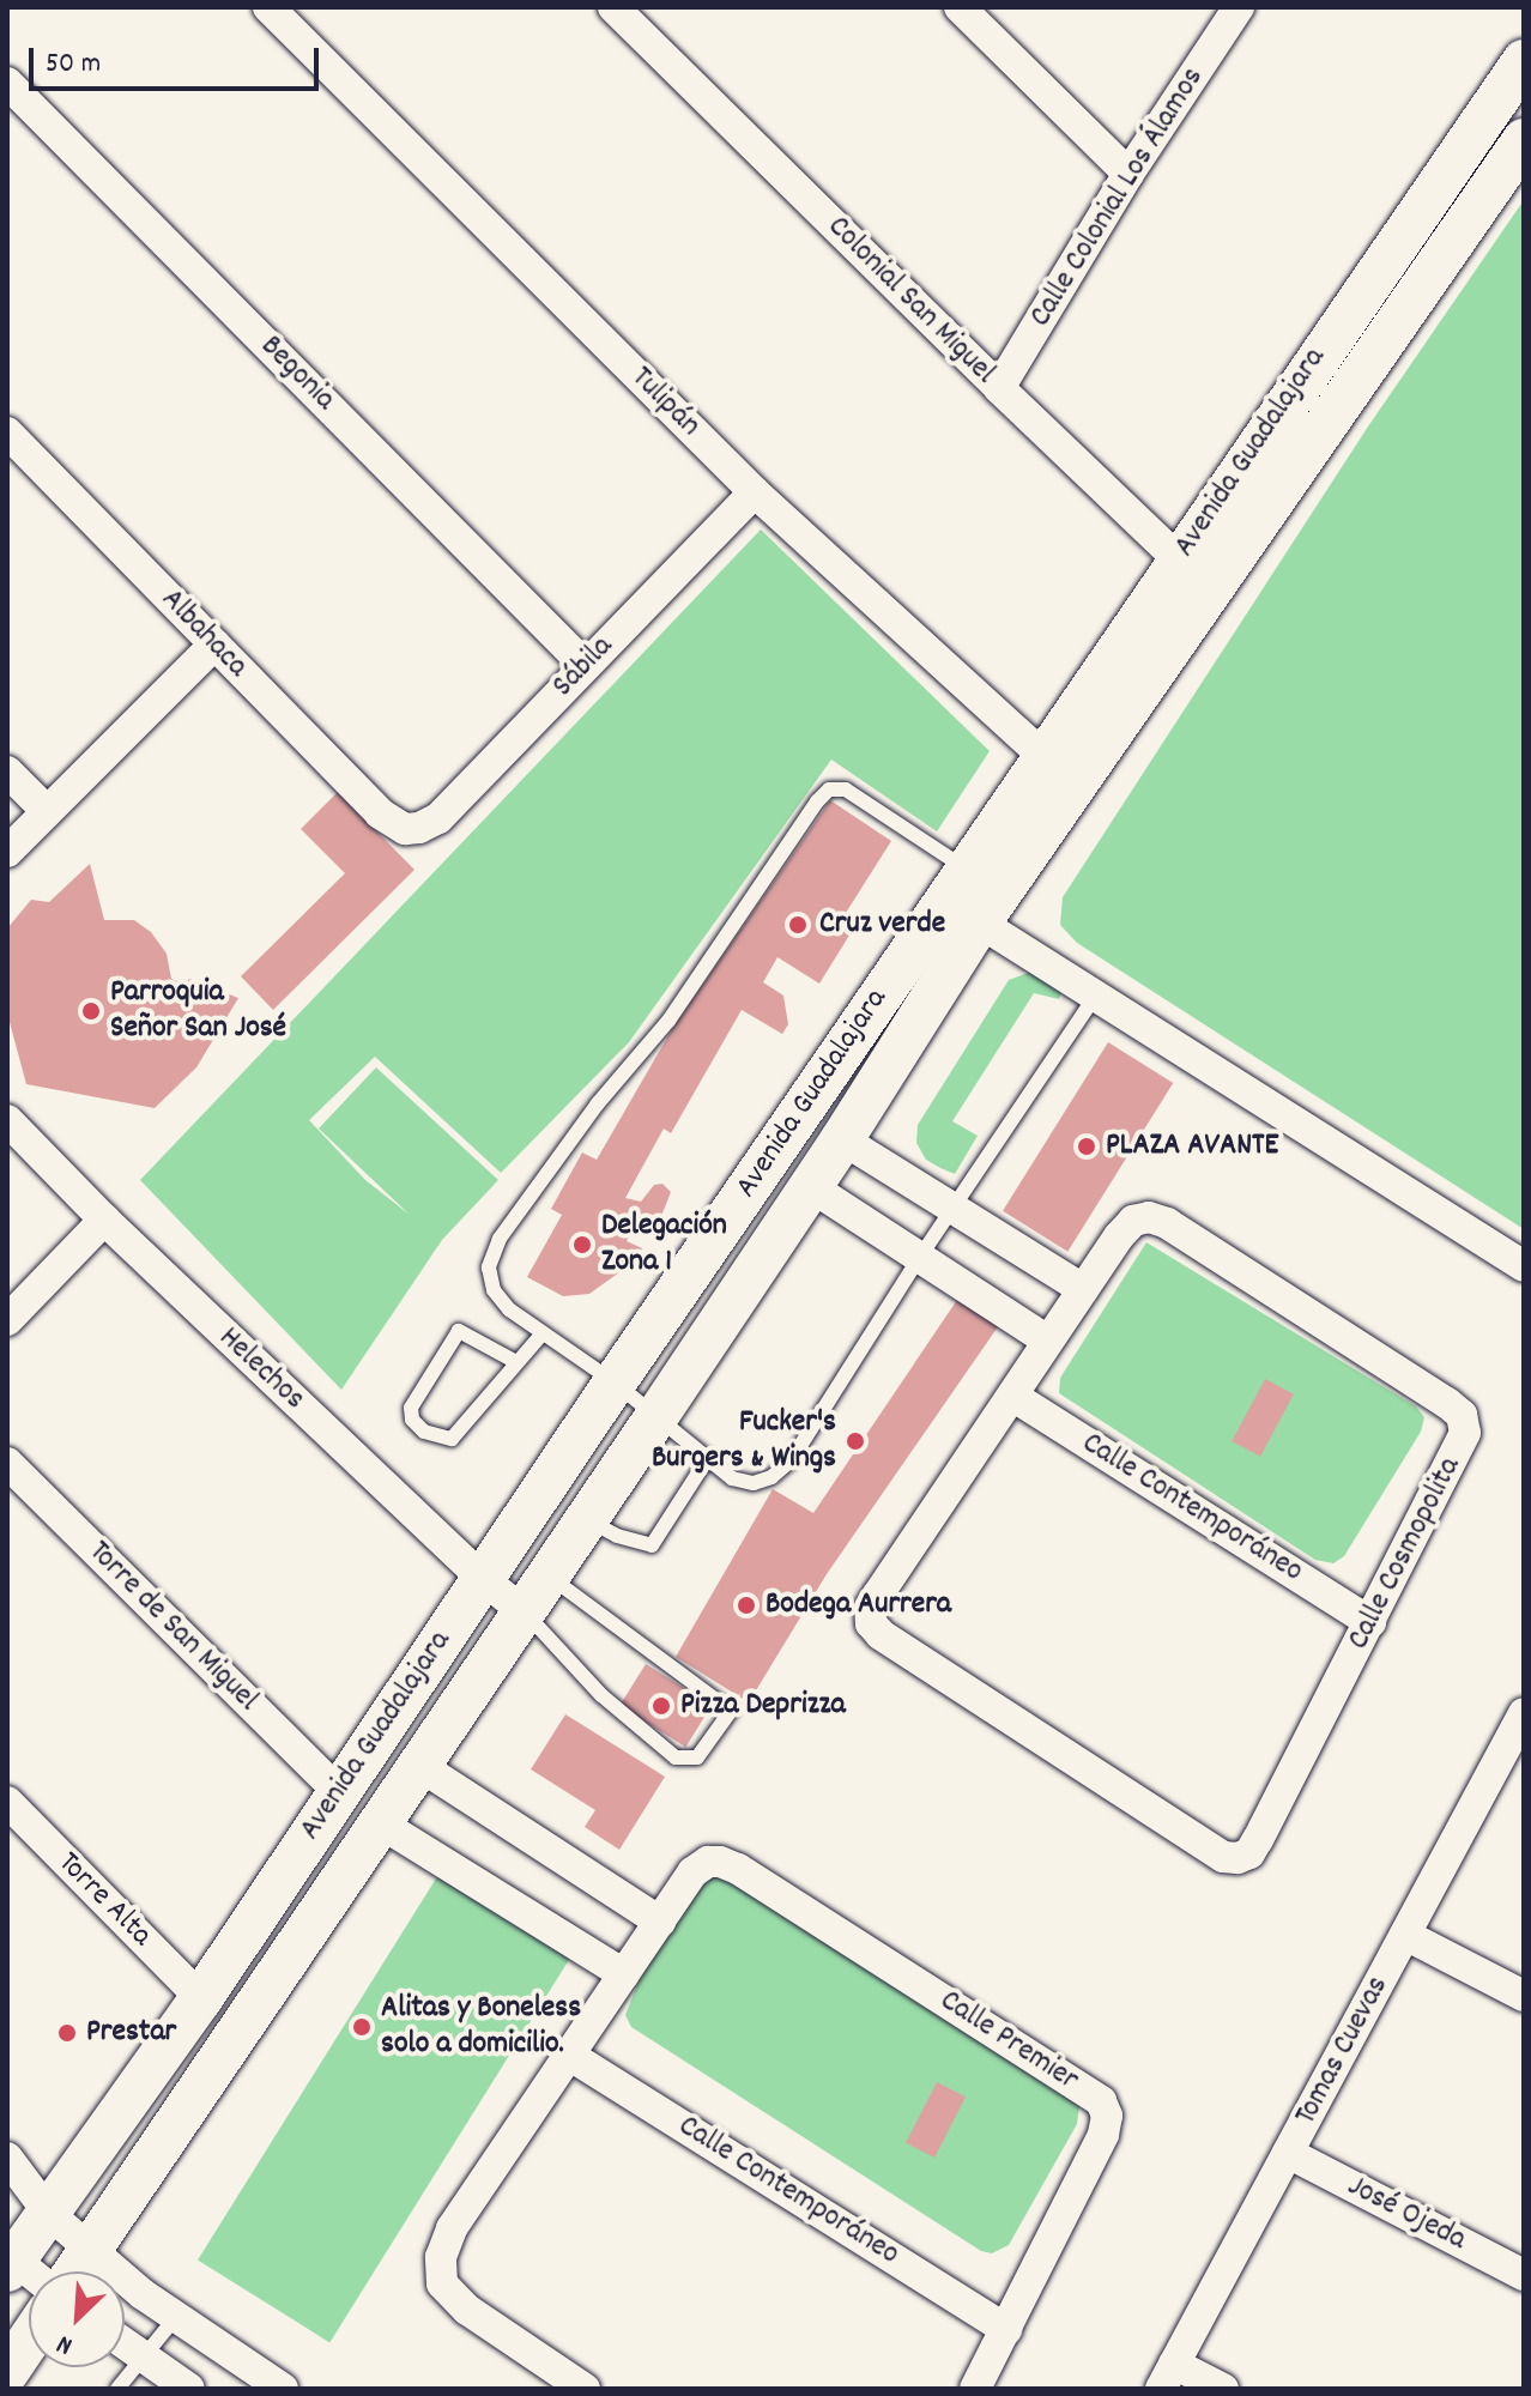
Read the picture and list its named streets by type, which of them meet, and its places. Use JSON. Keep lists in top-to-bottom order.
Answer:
{
  "streets": {
    "main road": ["Avenida Guadalajara"],
    "street": [
      "Calle Colonial Los Álamos",
      "Colonial San Miguel",
      "Begonia",
      "Tulipán",
      "Albahaca",
      "Sábila",
      "Helechos",
      "Calle Contemporáneo",
      "Calle Cosmopolita",
      "Torre de San Miguel",
      "Torre Alta",
      "Calle Premier",
      "Tomas Cuevas",
      "José Ojeda"
    ]
  },
  "crossings": [
    ["Calle Colonial Los Álamos", "Colonial San Miguel"],
    ["Colonial San Miguel", "Avenida Guadalajara"],
    ["Begonia", "Sábila"],
    ["Tulipán", "Avenida Guadalajara"],
    ["Tulipán", "Sábila"],
    ["Avenida Guadalajara", "Helechos"],
    ["Avenida Guadalajara", "Torre de San Miguel"],
    ["Avenida Guadalajara", "Torre Alta"],
    ["Albahaca", "Sábila"],
    ["Calle Contemporáneo", "Calle Cosmopolita"],
    ["Calle Contemporáneo", "Calle Premier"],
    ["Tomas Cuevas", "José Ojeda"]
  ],
  "places": [
    "Cruz verde",
    "Parroquia Señor San José",
    "PLAZA AVANTE",
    "Delegación Zona 1",
    "Fucker's Burgers & Wings",
    "Bodega Aurrera",
    "Pizza Deprizza",
    "Alitas y Boneless solo a domicilio.",
    "Prestar"
  ],
  "scale_bar": "50 m",
  "north": "bottom left"
}
